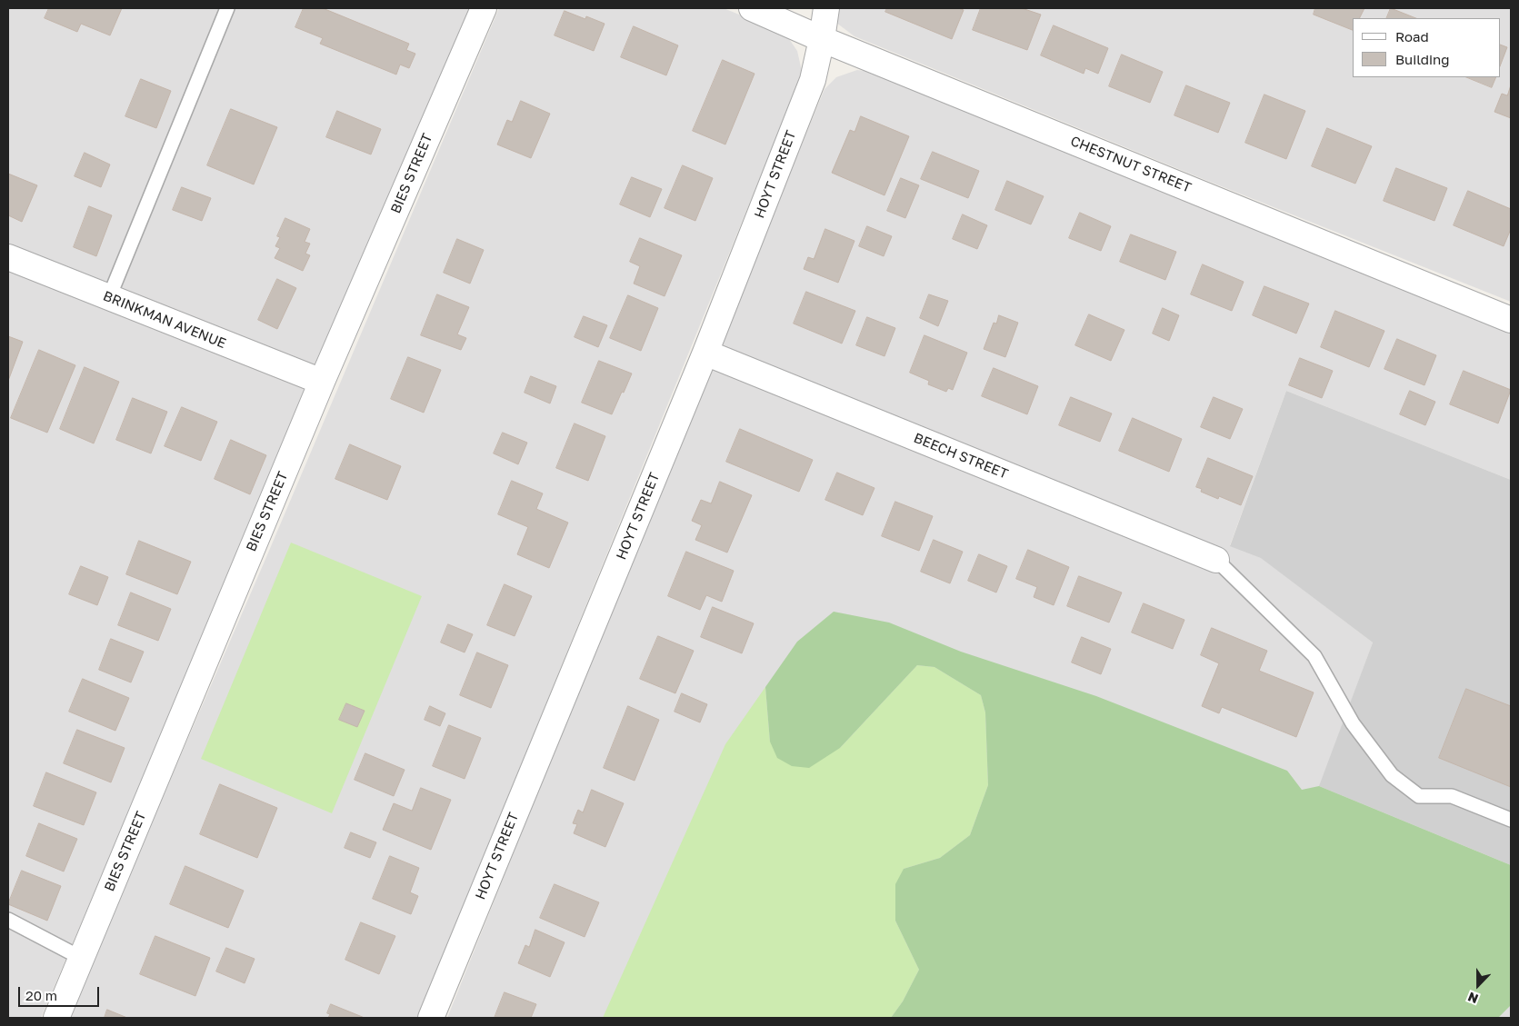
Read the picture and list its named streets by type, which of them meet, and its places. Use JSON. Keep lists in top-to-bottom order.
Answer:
{
  "streets": {
    "street": [
      "CHESTNUT STREET",
      "BIES STREET",
      "HOYT STREET",
      "BRINKMAN AVENUE",
      "BEECH STREET"
    ]
  },
  "crossings": [
    ["CHESTNUT STREET", "HOYT STREET"],
    ["BIES STREET", "BRINKMAN AVENUE"],
    ["HOYT STREET", "BEECH STREET"]
  ],
  "legend": ["Road", "Building"],
  "scale_bar": "20 m",
  "north": "bottom"
}
